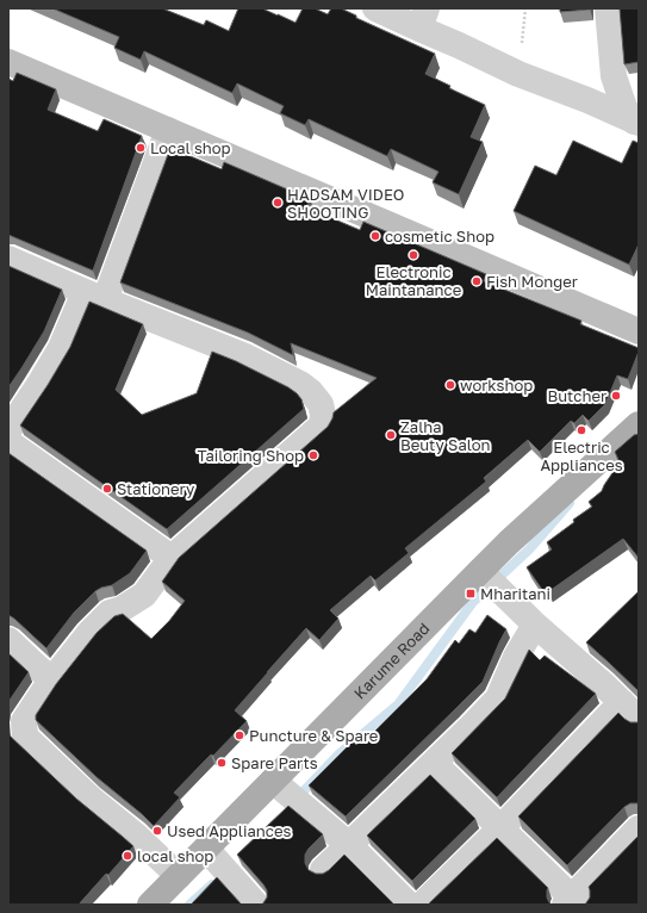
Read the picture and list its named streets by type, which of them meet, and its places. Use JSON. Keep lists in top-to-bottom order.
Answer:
{
  "streets": {
    "main road": ["Karume Road"]
  },
  "places": {
    "other": [
      "Local shop",
      "HADSAM VIDEO SHOOTING",
      "cosmetic Shop",
      "Electronic Maintanance",
      "Fish Monger",
      "workshop",
      "Butcher",
      "Electric Appliances",
      "Zalha Beuty Salon",
      "Tailoring Shop",
      "Stationery",
      "Puncture & Spare",
      "Spare Parts",
      "Used Appliances",
      "local shop"
    ],
    "transit": ["Mharitani"]
  }
}
